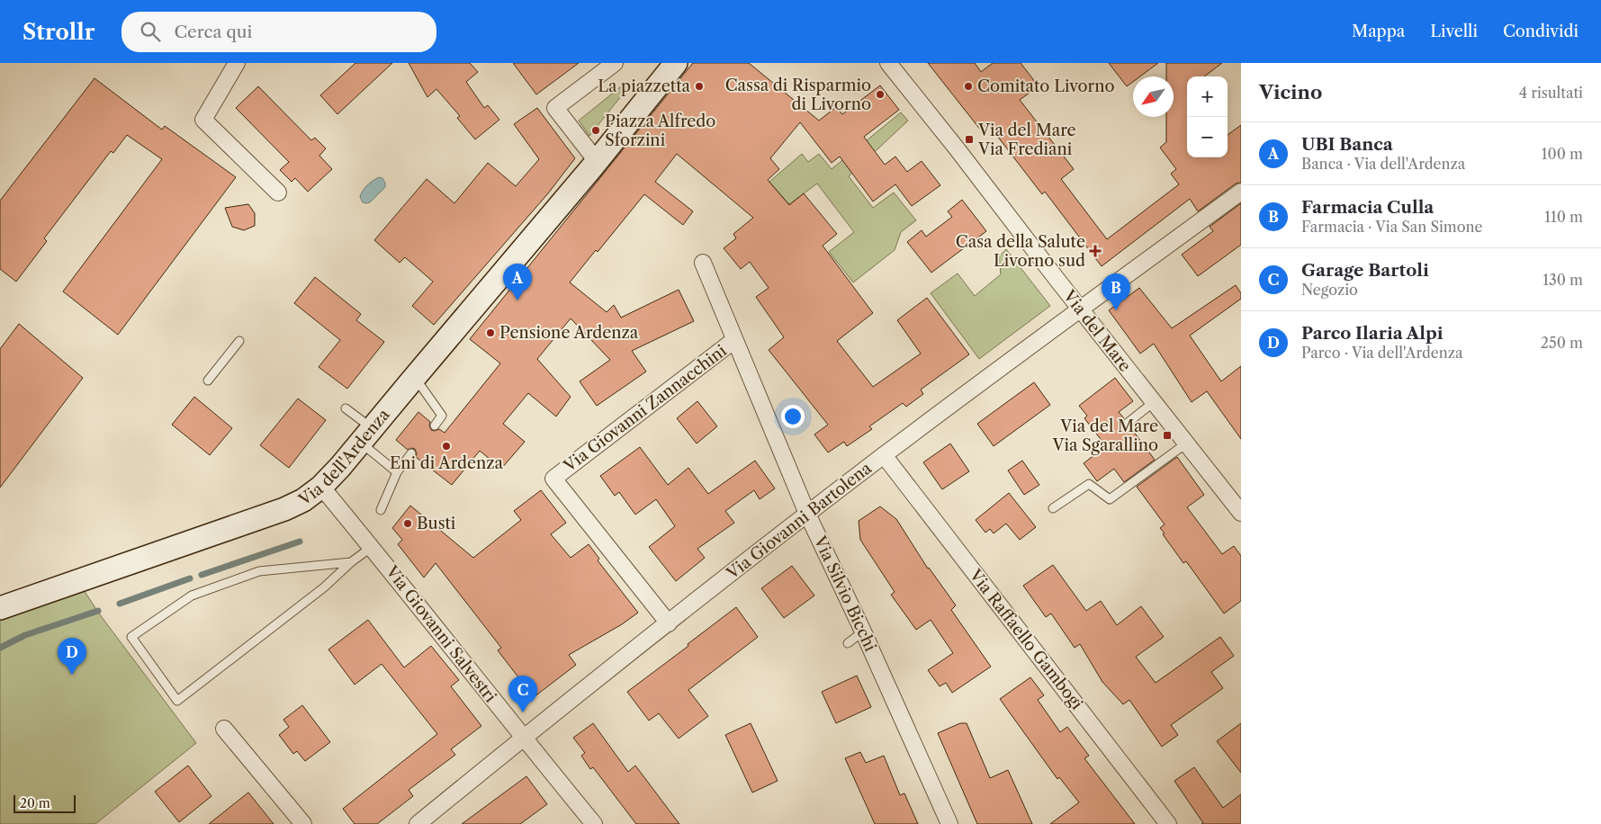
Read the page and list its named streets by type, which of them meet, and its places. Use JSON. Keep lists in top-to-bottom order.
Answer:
{
  "streets": {
    "main road": ["Via dell'Ardenza"],
    "street": [
      "Via del Mare",
      "Via Giovanni Zannacchini",
      "Via Giovanni Bartolena",
      "Via Silvio Bicchi",
      "Via Giovanni Salvestri",
      "Via Raffaello Gambogi"
    ]
  },
  "crossings": [
    ["Via del Mare", "Via Giovanni Bartolena"],
    ["Via Giovanni Zannacchini", "Via Giovanni Bartolena"],
    ["Via Giovanni Zannacchini", "Via Silvio Bicchi"],
    ["Via dell'Ardenza", "Via Giovanni Salvestri"],
    ["Via Giovanni Bartolena", "Via Silvio Bicchi"],
    ["Via Giovanni Bartolena", "Via Giovanni Salvestri"],
    ["Via Giovanni Bartolena", "Via Raffaello Gambogi"]
  ],
  "places": {
    "other": [
      "La piazzetta",
      "Comitato Livorno",
      "Cassa di Risparmio di Livorno",
      "Piazza Alfredo Sforzini",
      "Pensione Ardenza",
      "Eni di Ardenza",
      "Busti"
    ],
    "transit": ["Via del Mare Via Frediani", "Via del Mare Via Sgarallino"],
    "health": ["Casa della Salute Livorno sud"]
  },
  "scale_bar": "20 m",
  "north": "bottom left",
  "page": {
    "header": "Strollr",
    "search": "Cerca qui",
    "nav": ["Mappa", "Livelli", "Condividi"],
    "heading": ["Vicino", "4 risultati"],
    "map_buttons": ["+", "−"],
    "list": [
      {
        "mark": "A",
        "name": "UBI Banca",
        "note": "Banca · Via dell'Ardenza",
        "value": "100 m"
      },
      {
        "mark": "B",
        "name": "Farmacia Culla",
        "note": "Farmacia · Via San Simone",
        "value": "110 m"
      },
      {
        "mark": "C",
        "name": "Garage Bartoli",
        "note": "Negozio",
        "value": "130 m"
      },
      {
        "mark": "D",
        "name": "Parco Ilaria Alpi",
        "note": "Parco · Via dell'Ardenza",
        "value": "250 m"
      }
    ],
    "pins": [
      "A",
      "B",
      "D",
      "C"
    ],
    "scale": "20 m"
  }
}
